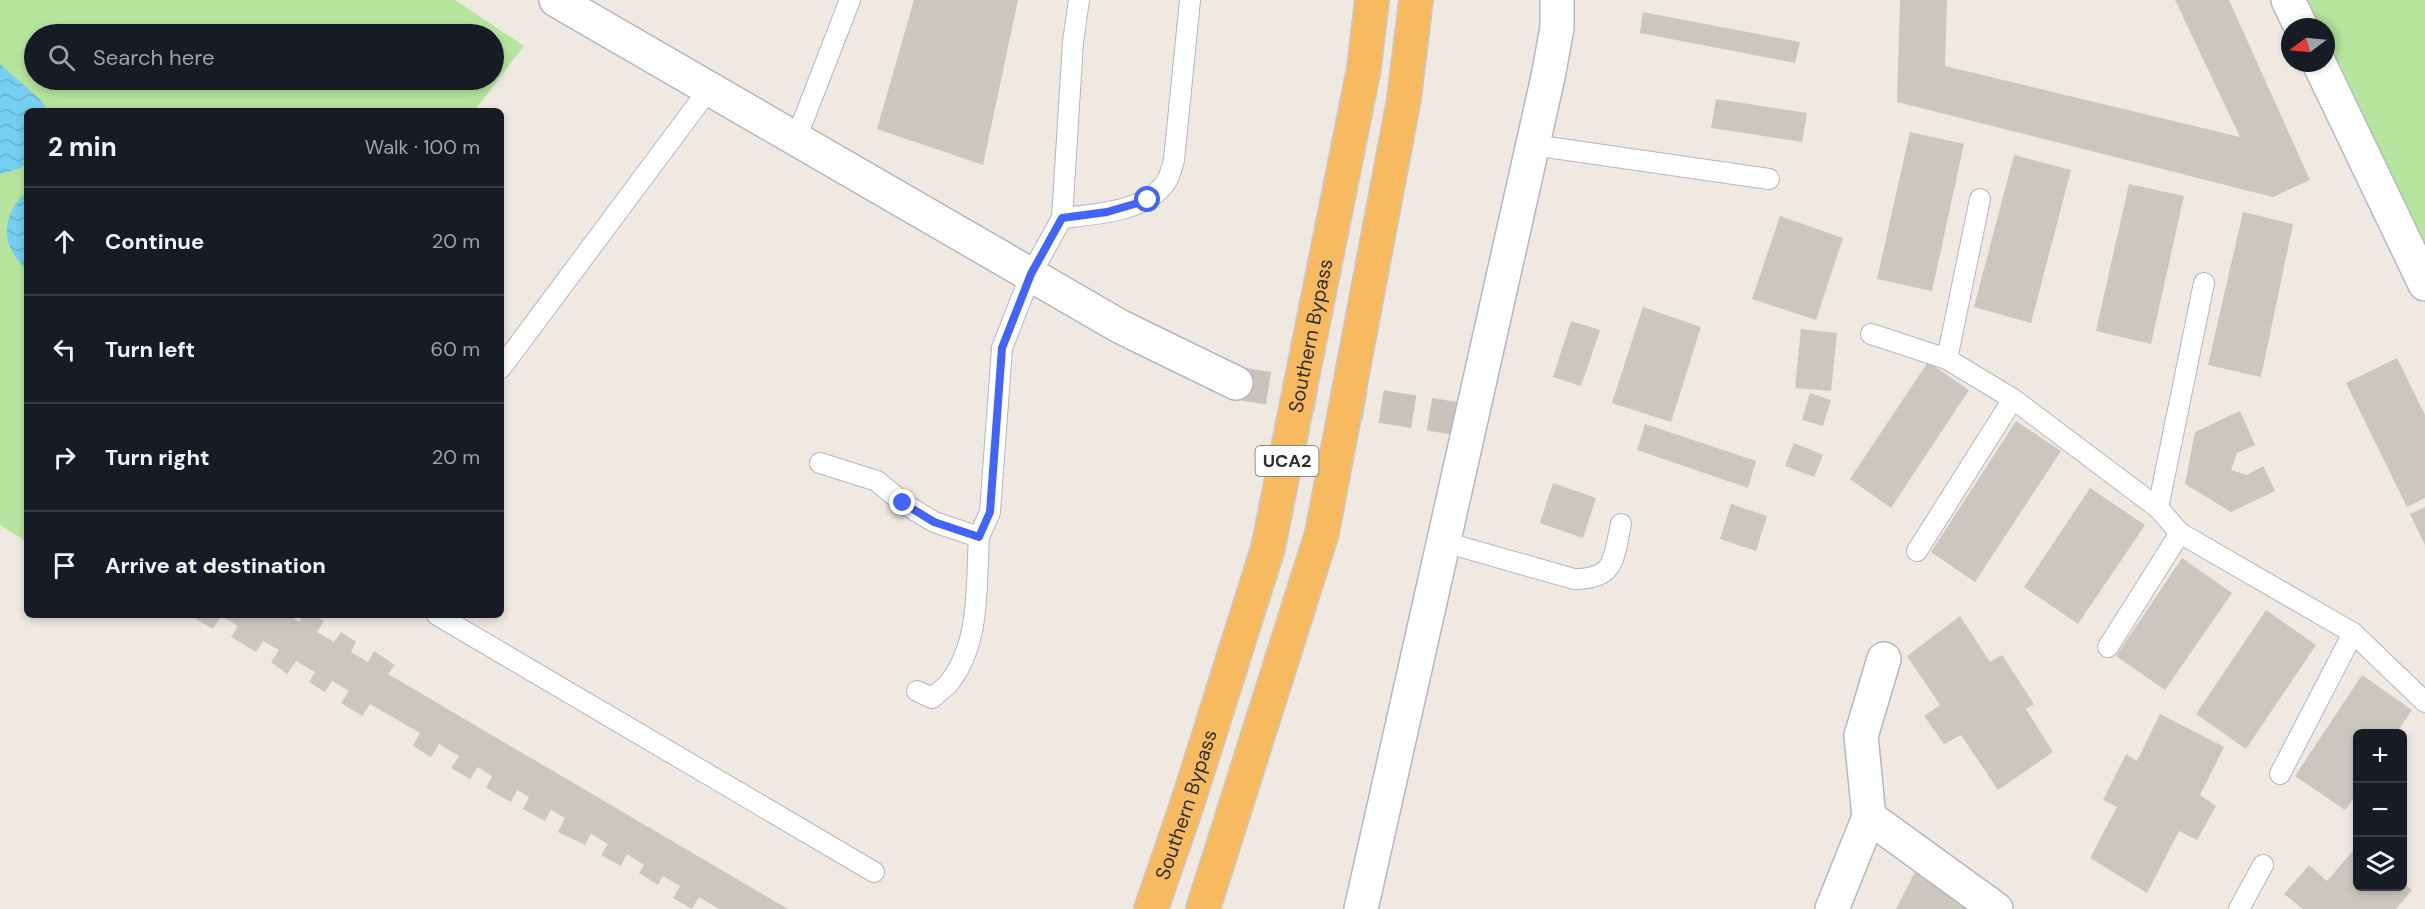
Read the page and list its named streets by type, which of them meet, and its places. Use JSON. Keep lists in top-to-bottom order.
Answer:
{
  "streets": {
    "highway": ["Southern Bypass", "UCA2"]
  },
  "north": "left",
  "page": {
    "search": "Search here",
    "heading": ["2 min", "Walk · 100 m"],
    "list": [
      ["Continue", "20 m"],
      ["Turn left", "60 m"],
      ["Turn right", "20 m"],
      "Arrive at destination"
    ],
    "map_buttons": ["+", "−"]
  }
}
